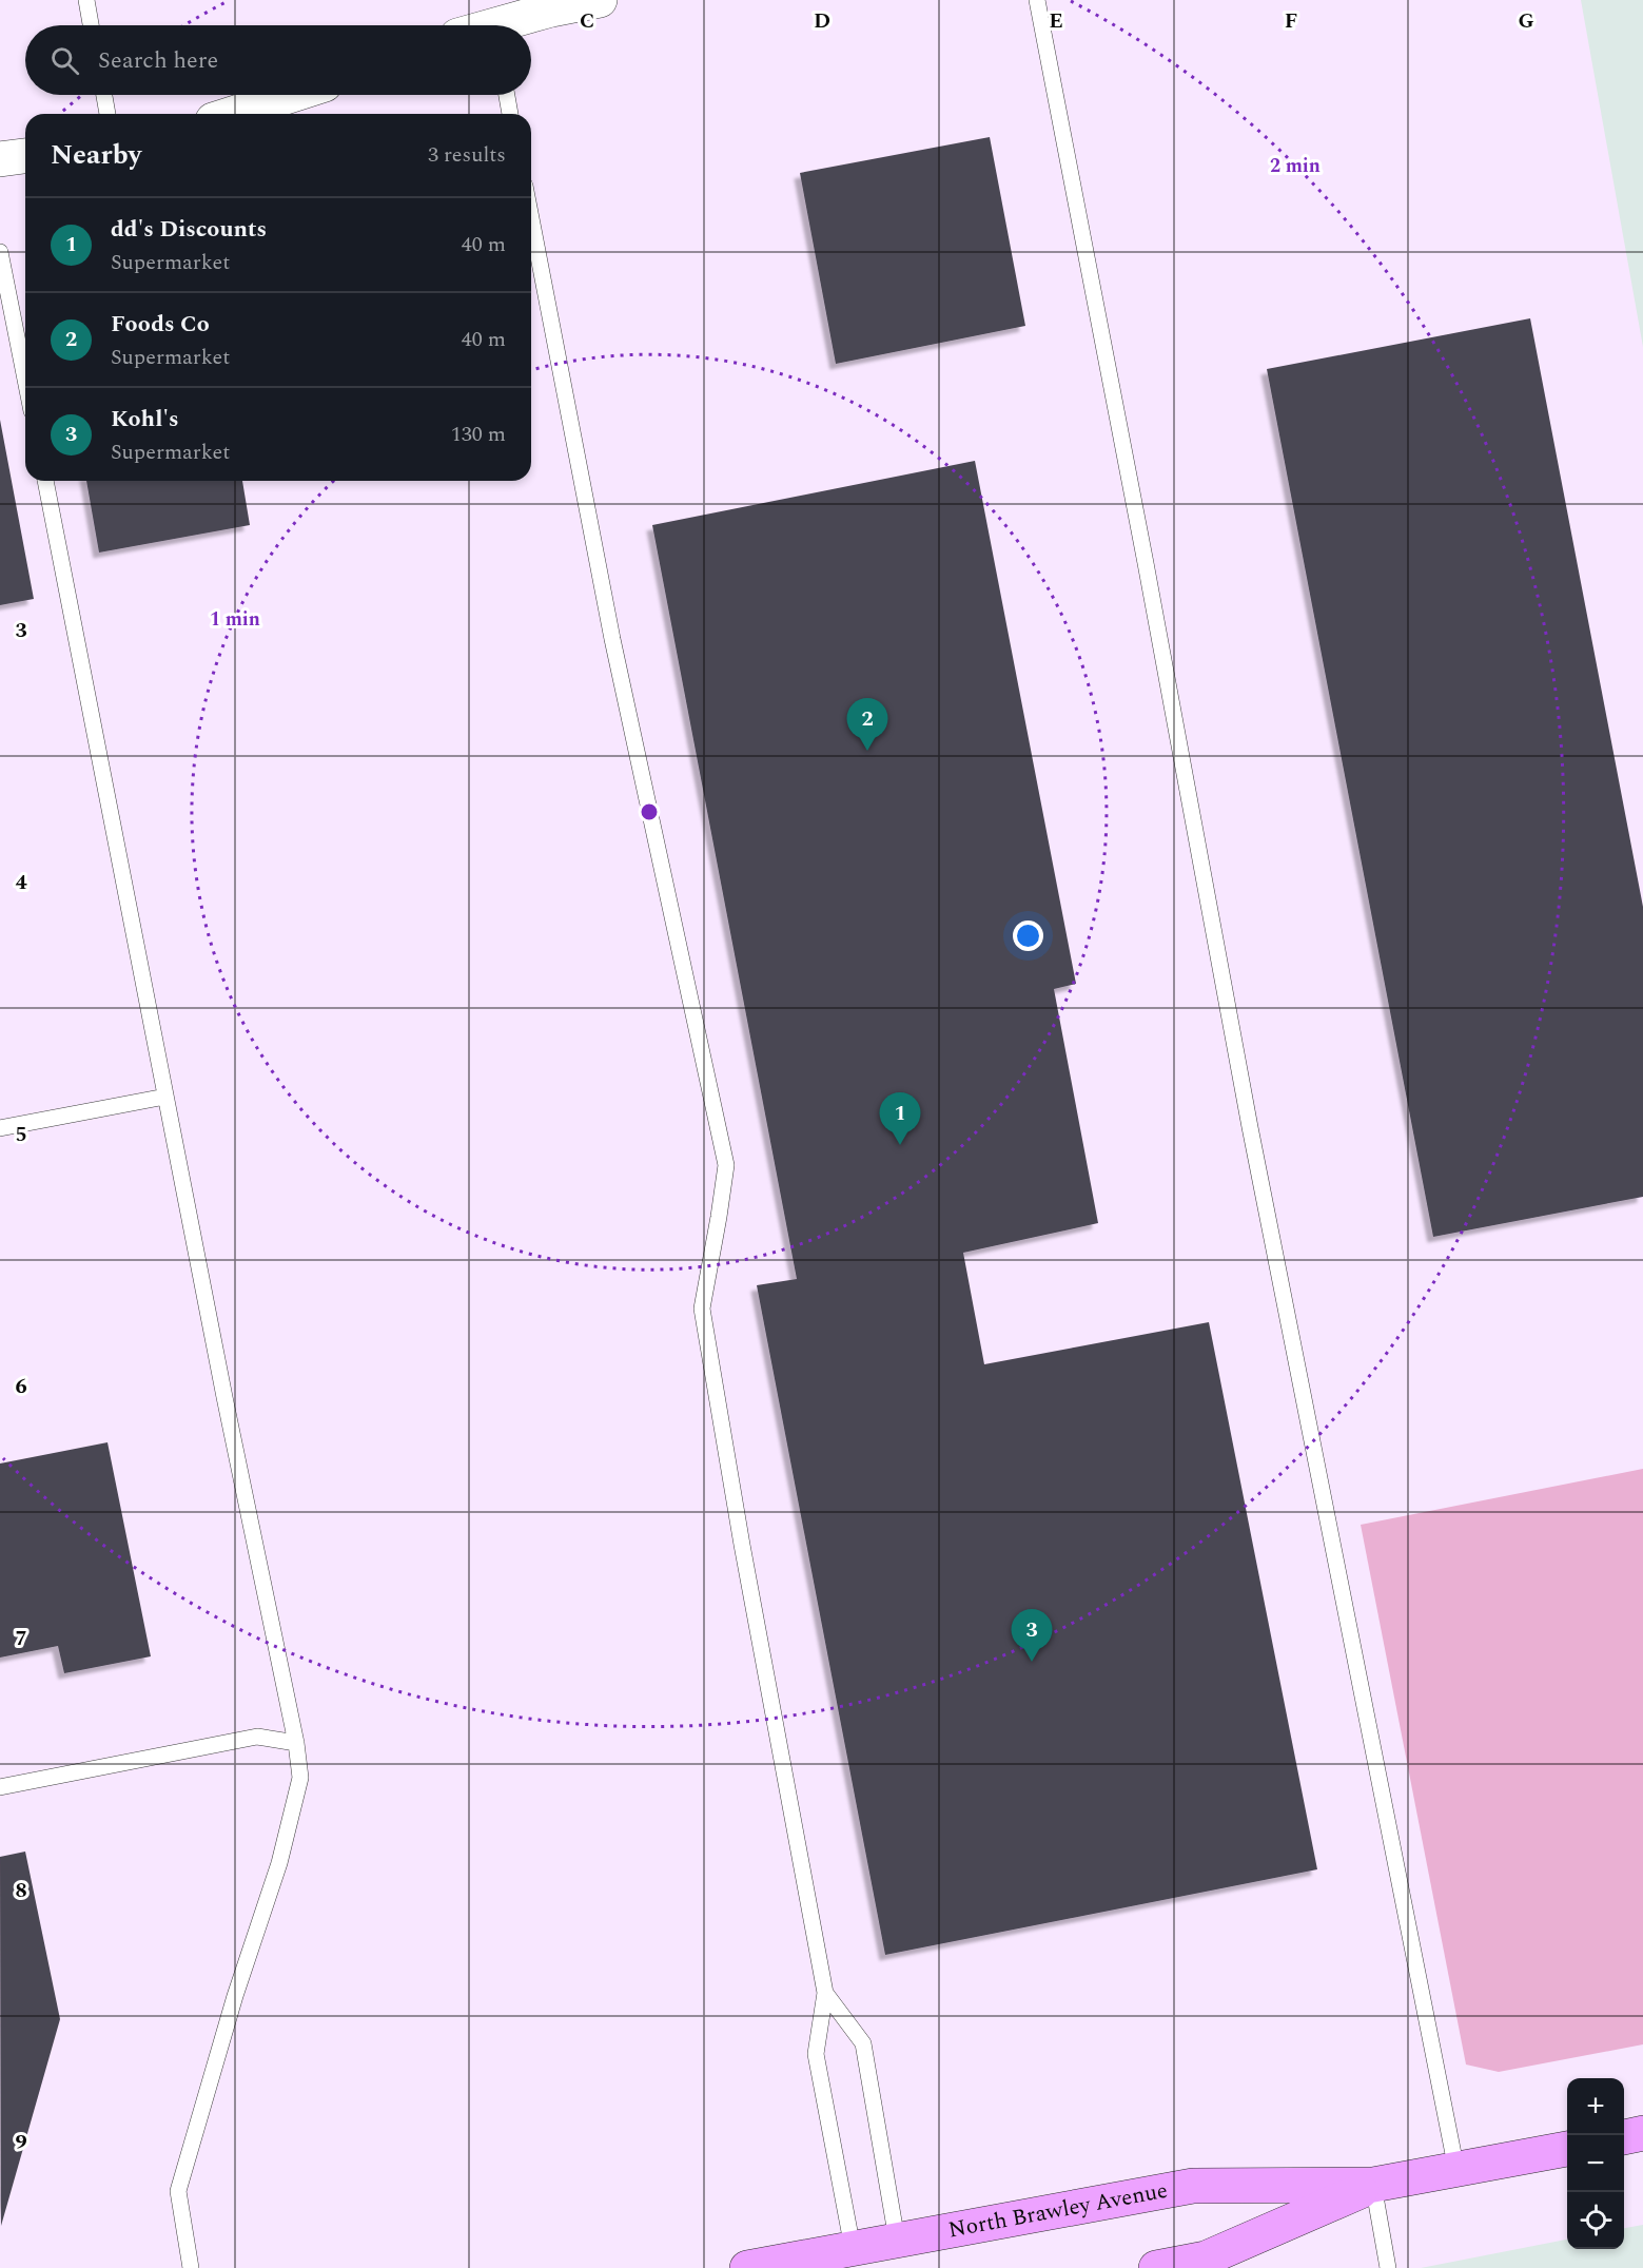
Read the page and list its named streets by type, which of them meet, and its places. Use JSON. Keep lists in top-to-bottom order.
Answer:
{
  "streets": {
    "main road": ["North Brawley Avenue"]
  },
  "page": {
    "search": "Search here",
    "heading": ["Nearby", "3 results"],
    "list": [
      {
        "mark": "1",
        "name": "dd's Discounts",
        "note": "Supermarket",
        "value": "40 m"
      },
      {
        "mark": "2",
        "name": "Foods Co",
        "note": "Supermarket",
        "value": "40 m"
      },
      {
        "mark": "3",
        "name": "Kohl's",
        "note": "Supermarket",
        "value": "130 m"
      }
    ],
    "pins": ["2", "1", "3"],
    "map_buttons": ["+", "−"]
  },
  "grid": {
    "columns": [
      "C",
      "D",
      "E",
      "F",
      "G"
    ],
    "rows": [
      "3",
      "4",
      "5",
      "6",
      "7",
      "8",
      "9"
    ]
  },
  "rings": ["2 min", "1 min"]
}
